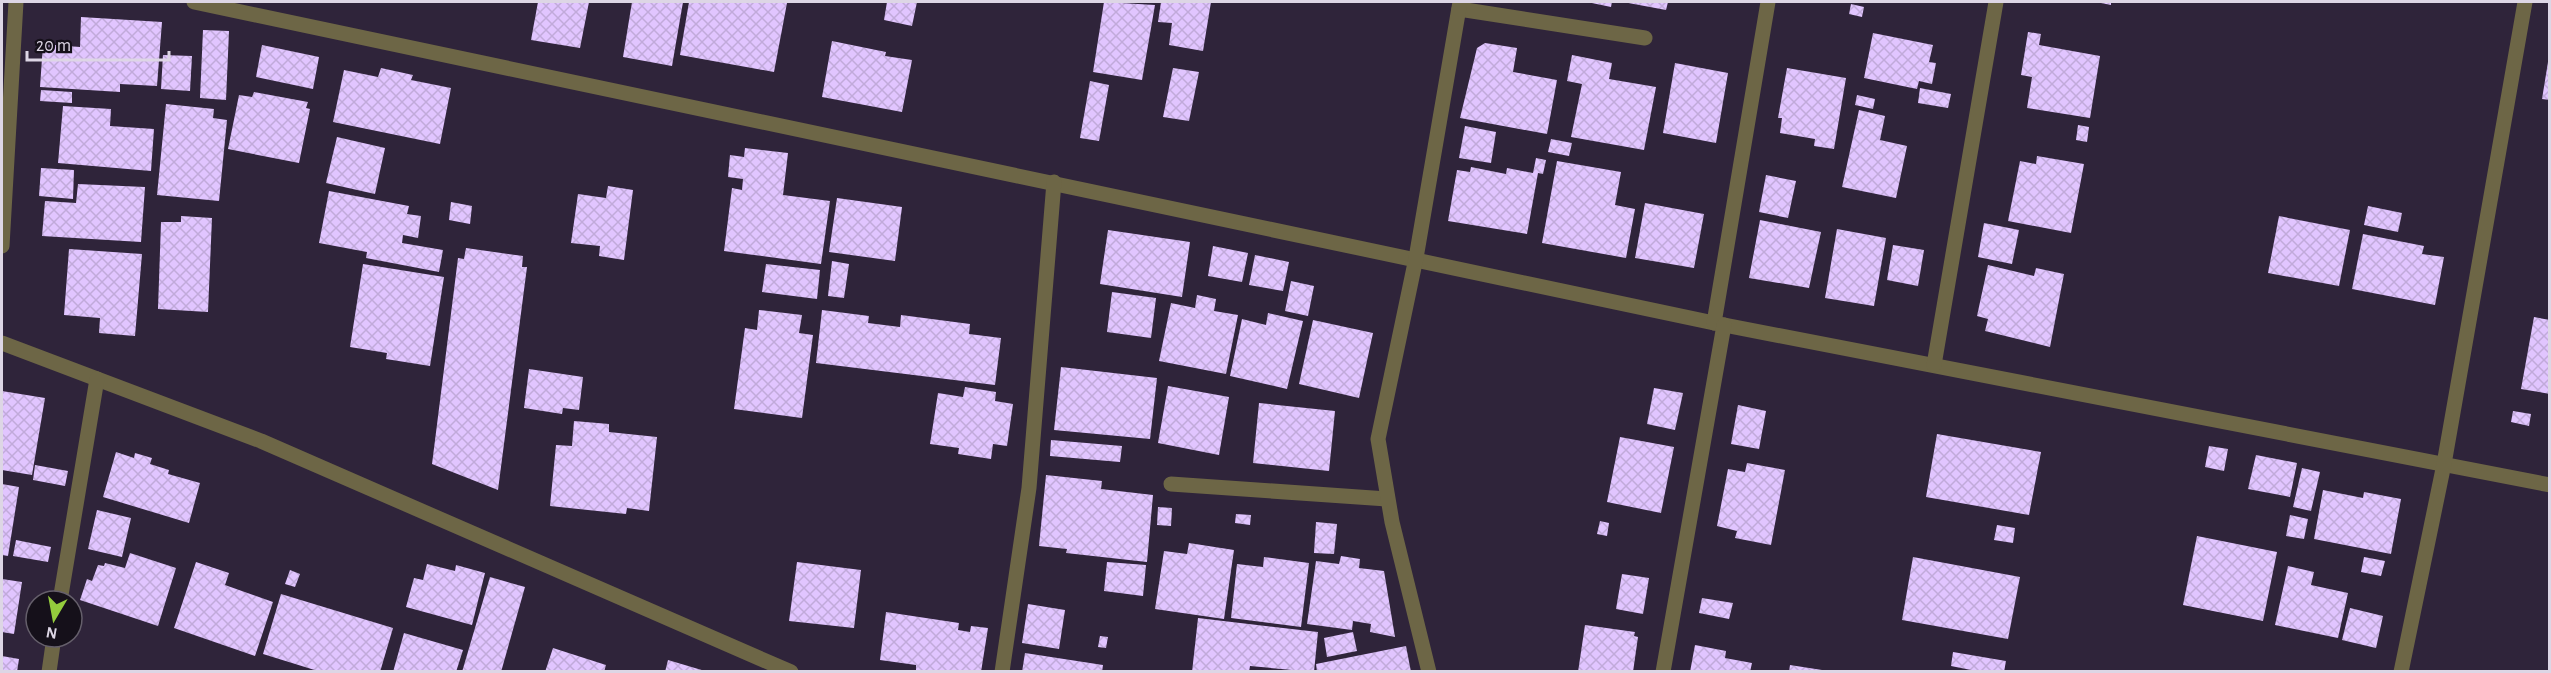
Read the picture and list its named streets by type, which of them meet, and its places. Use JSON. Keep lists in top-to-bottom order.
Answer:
{
  "scale_bar": "20 m",
  "north": "bottom"
}
